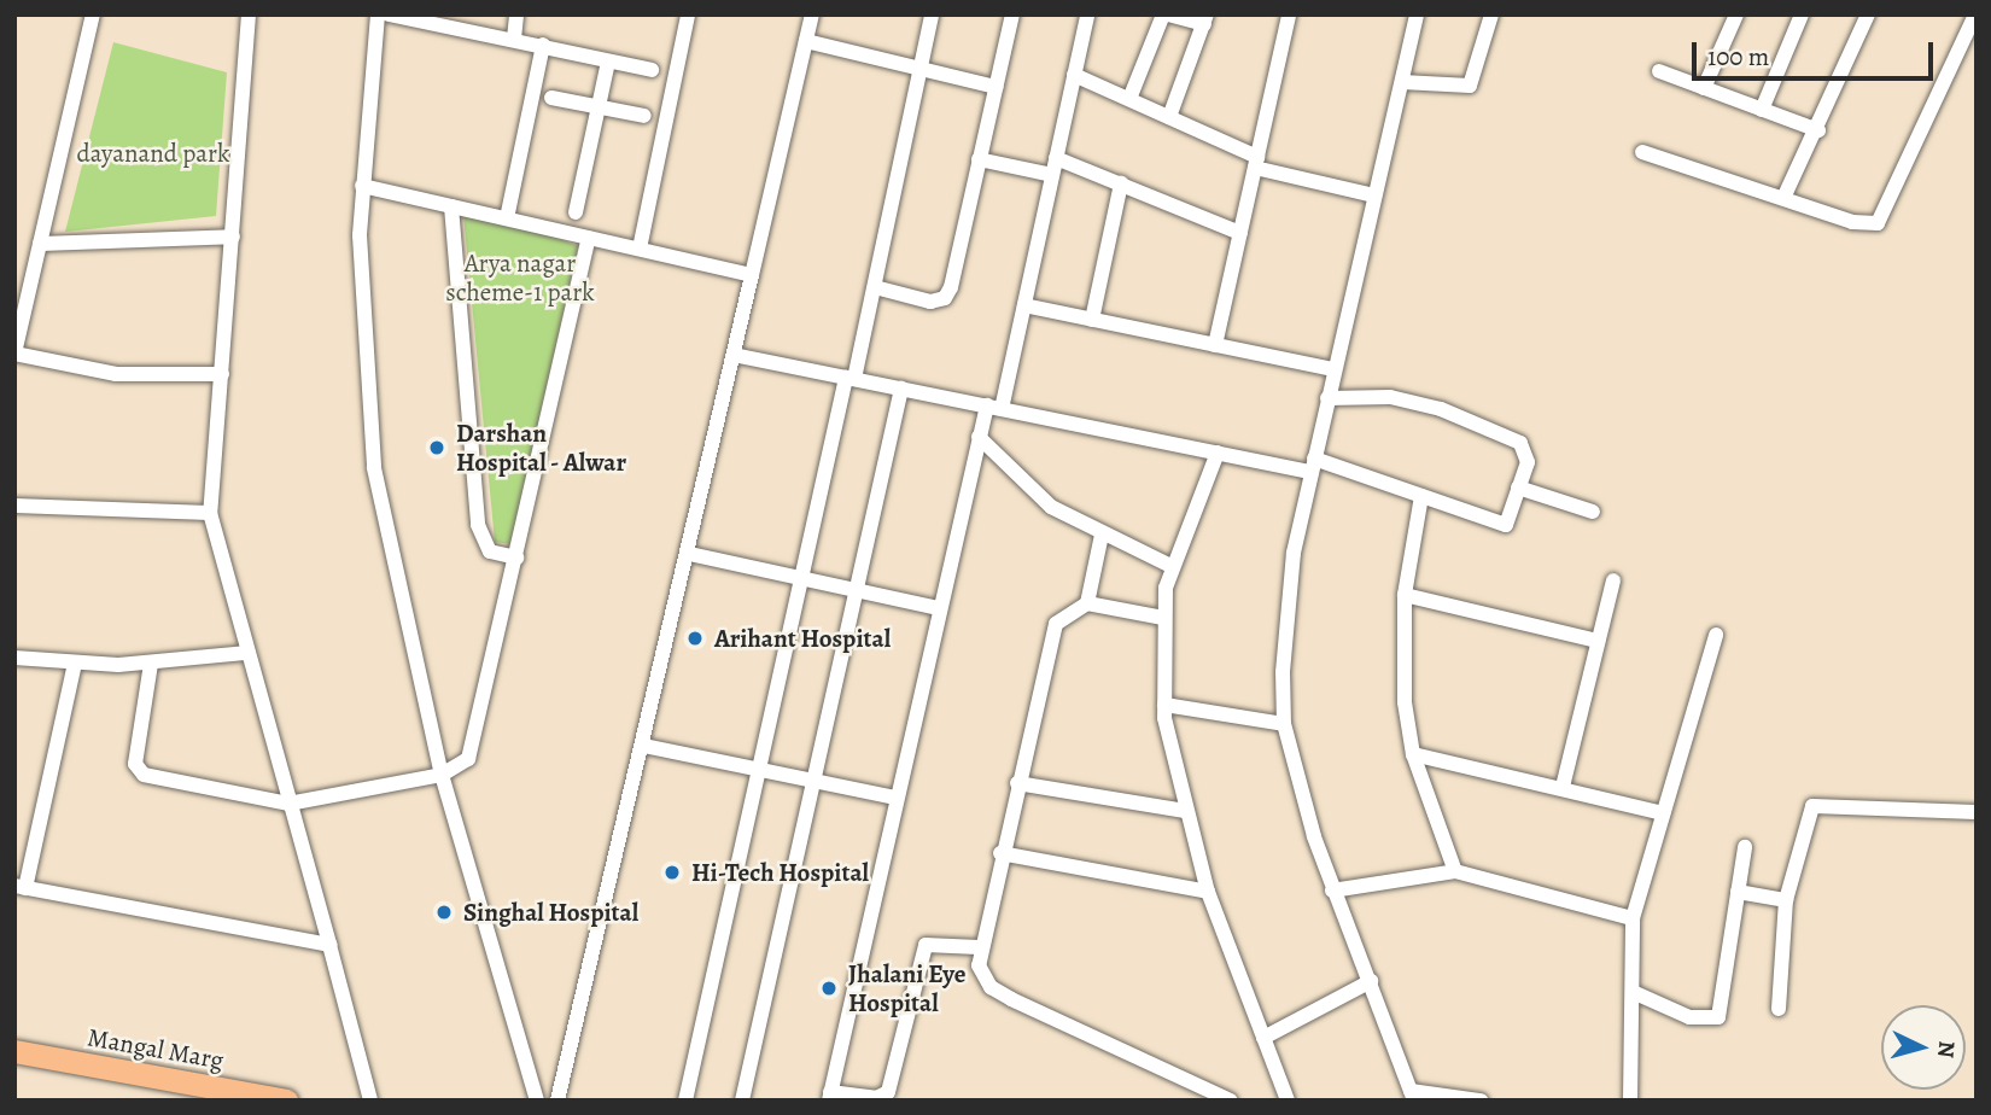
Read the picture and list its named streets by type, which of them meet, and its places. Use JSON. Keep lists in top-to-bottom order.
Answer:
{
  "streets": {
    "main road": ["Mangal Marg"]
  },
  "parks": ["dayanand park", "Arya nagar scheme-1 park"],
  "places": [
    "Darshan Hospital - Alwar",
    "Arihant Hospital",
    "Hi-Tech Hospital",
    "Singhal Hospital",
    "Jhalani Eye Hospital"
  ],
  "scale_bar": "100 m",
  "north": "right"
}
